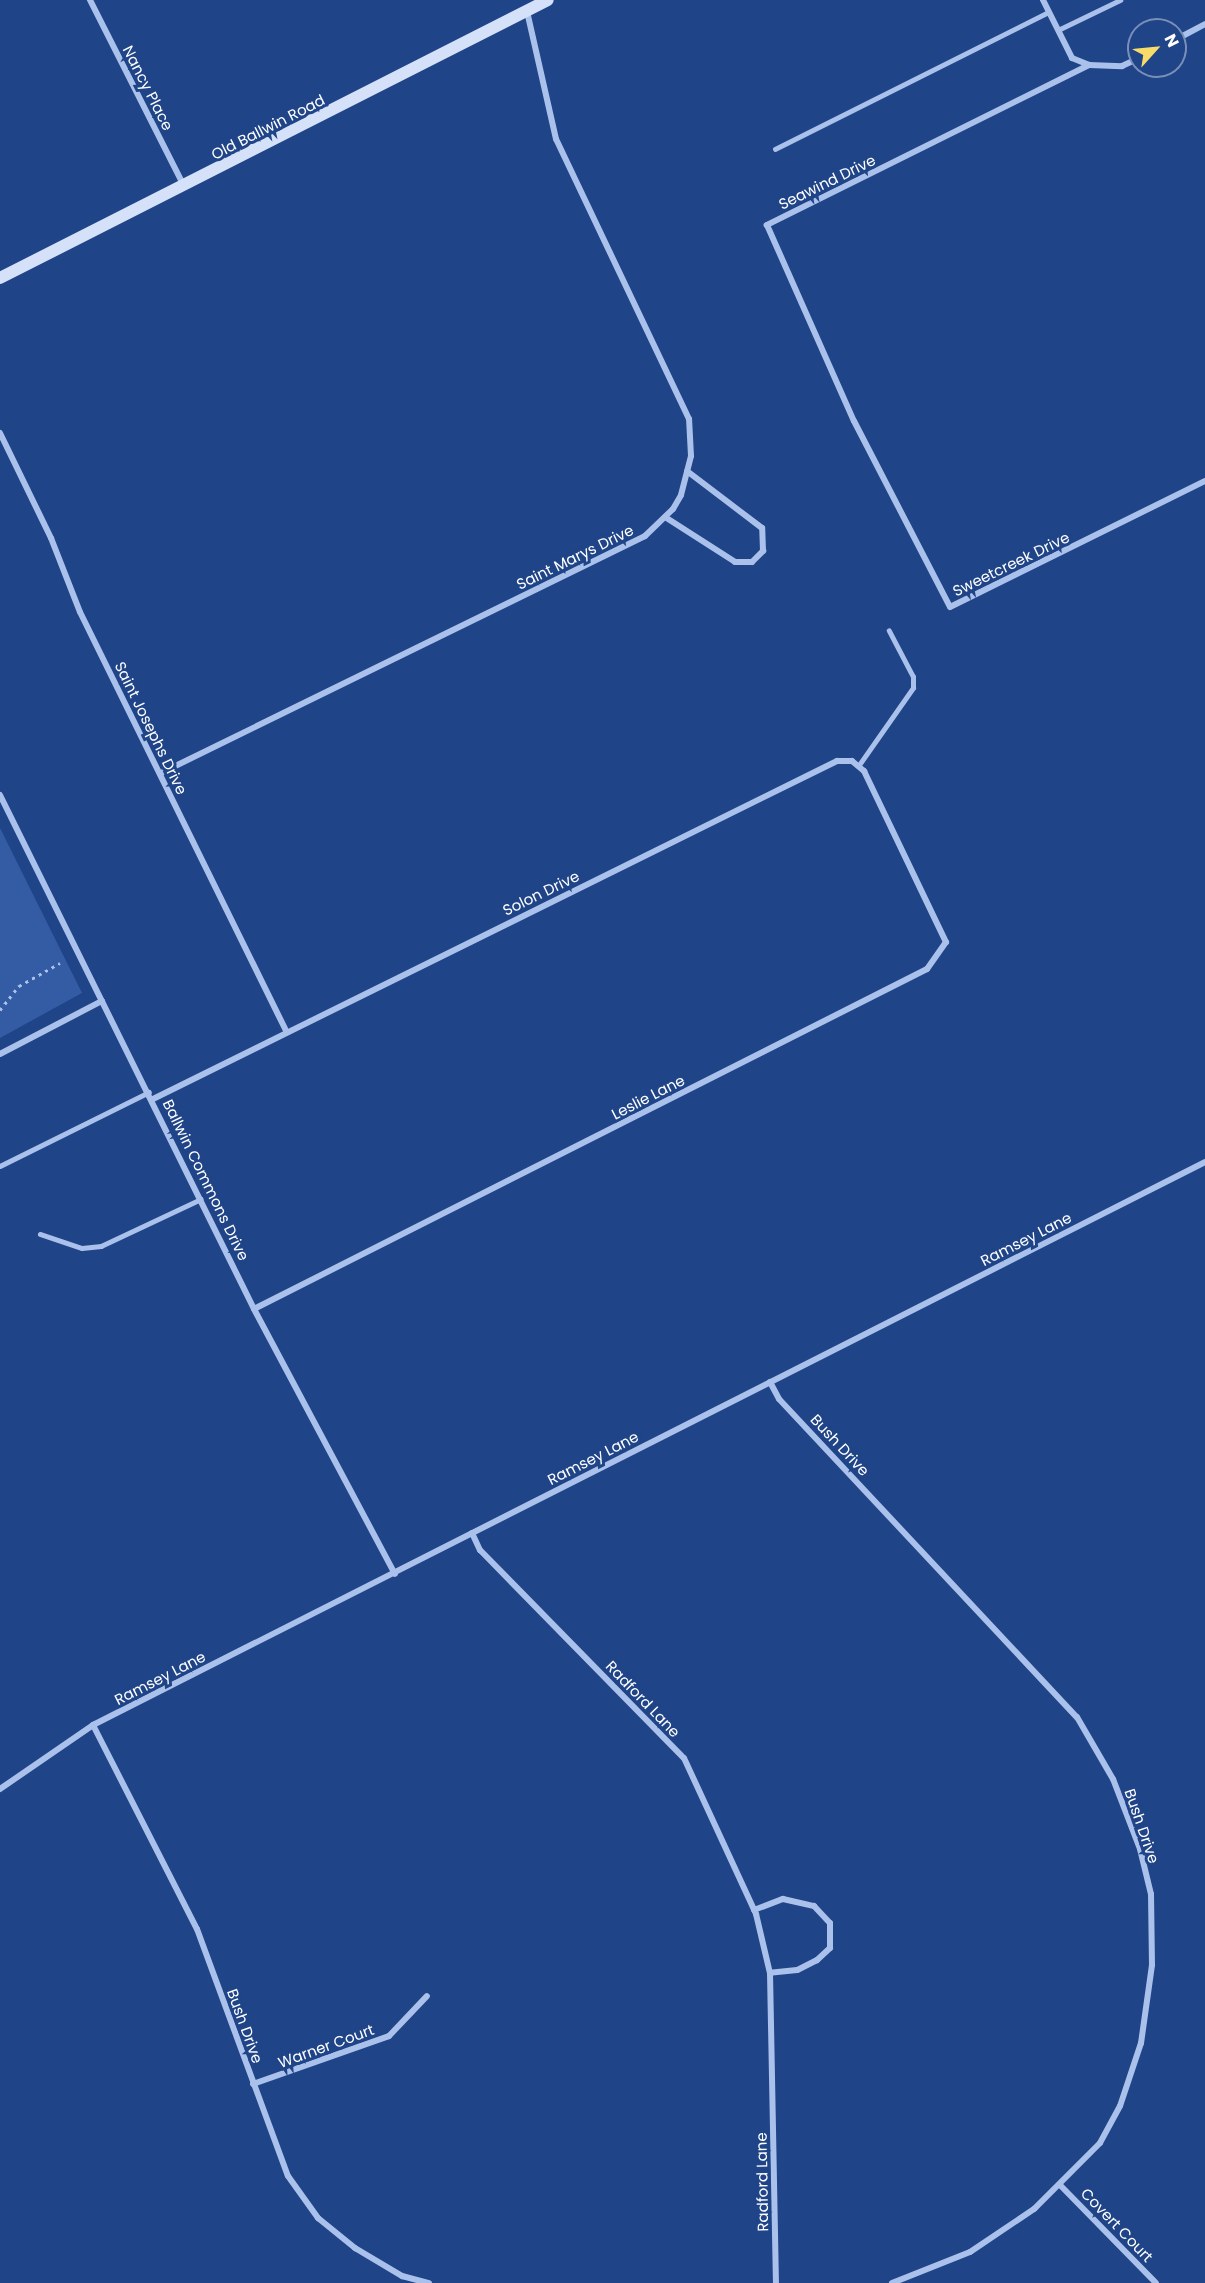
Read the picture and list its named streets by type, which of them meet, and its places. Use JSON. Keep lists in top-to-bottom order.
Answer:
{
  "streets": {
    "street": [
      "Nancy Place",
      "Old Ballwin Road",
      "Seawind Drive",
      "Saint Marys Drive",
      "Sweetcreek Drive",
      "Saint Josephs Drive",
      "Solon Drive",
      "Leslie Lane",
      "Ballwin Commons Drive",
      "Ramsey Lane",
      "Bush Drive",
      "Radford Lane",
      "Warner Court",
      "Covert Court"
    ]
  },
  "crossings": [
    ["Nancy Place", "Old Ballwin Road"],
    ["Old Ballwin Road", "Saint Marys Drive"],
    ["Seawind Drive", "Sweetcreek Drive"],
    ["Saint Marys Drive", "Saint Josephs Drive"],
    ["Saint Josephs Drive", "Solon Drive"],
    ["Solon Drive", "Leslie Lane"],
    ["Solon Drive", "Ballwin Commons Drive"],
    ["Leslie Lane", "Ballwin Commons Drive"],
    ["Ballwin Commons Drive", "Ramsey Lane"],
    ["Ramsey Lane", "Bush Drive"],
    ["Ramsey Lane", "Radford Lane"],
    ["Bush Drive", "Warner Court"],
    ["Bush Drive", "Covert Court"]
  ],
  "north": "top right"
}
